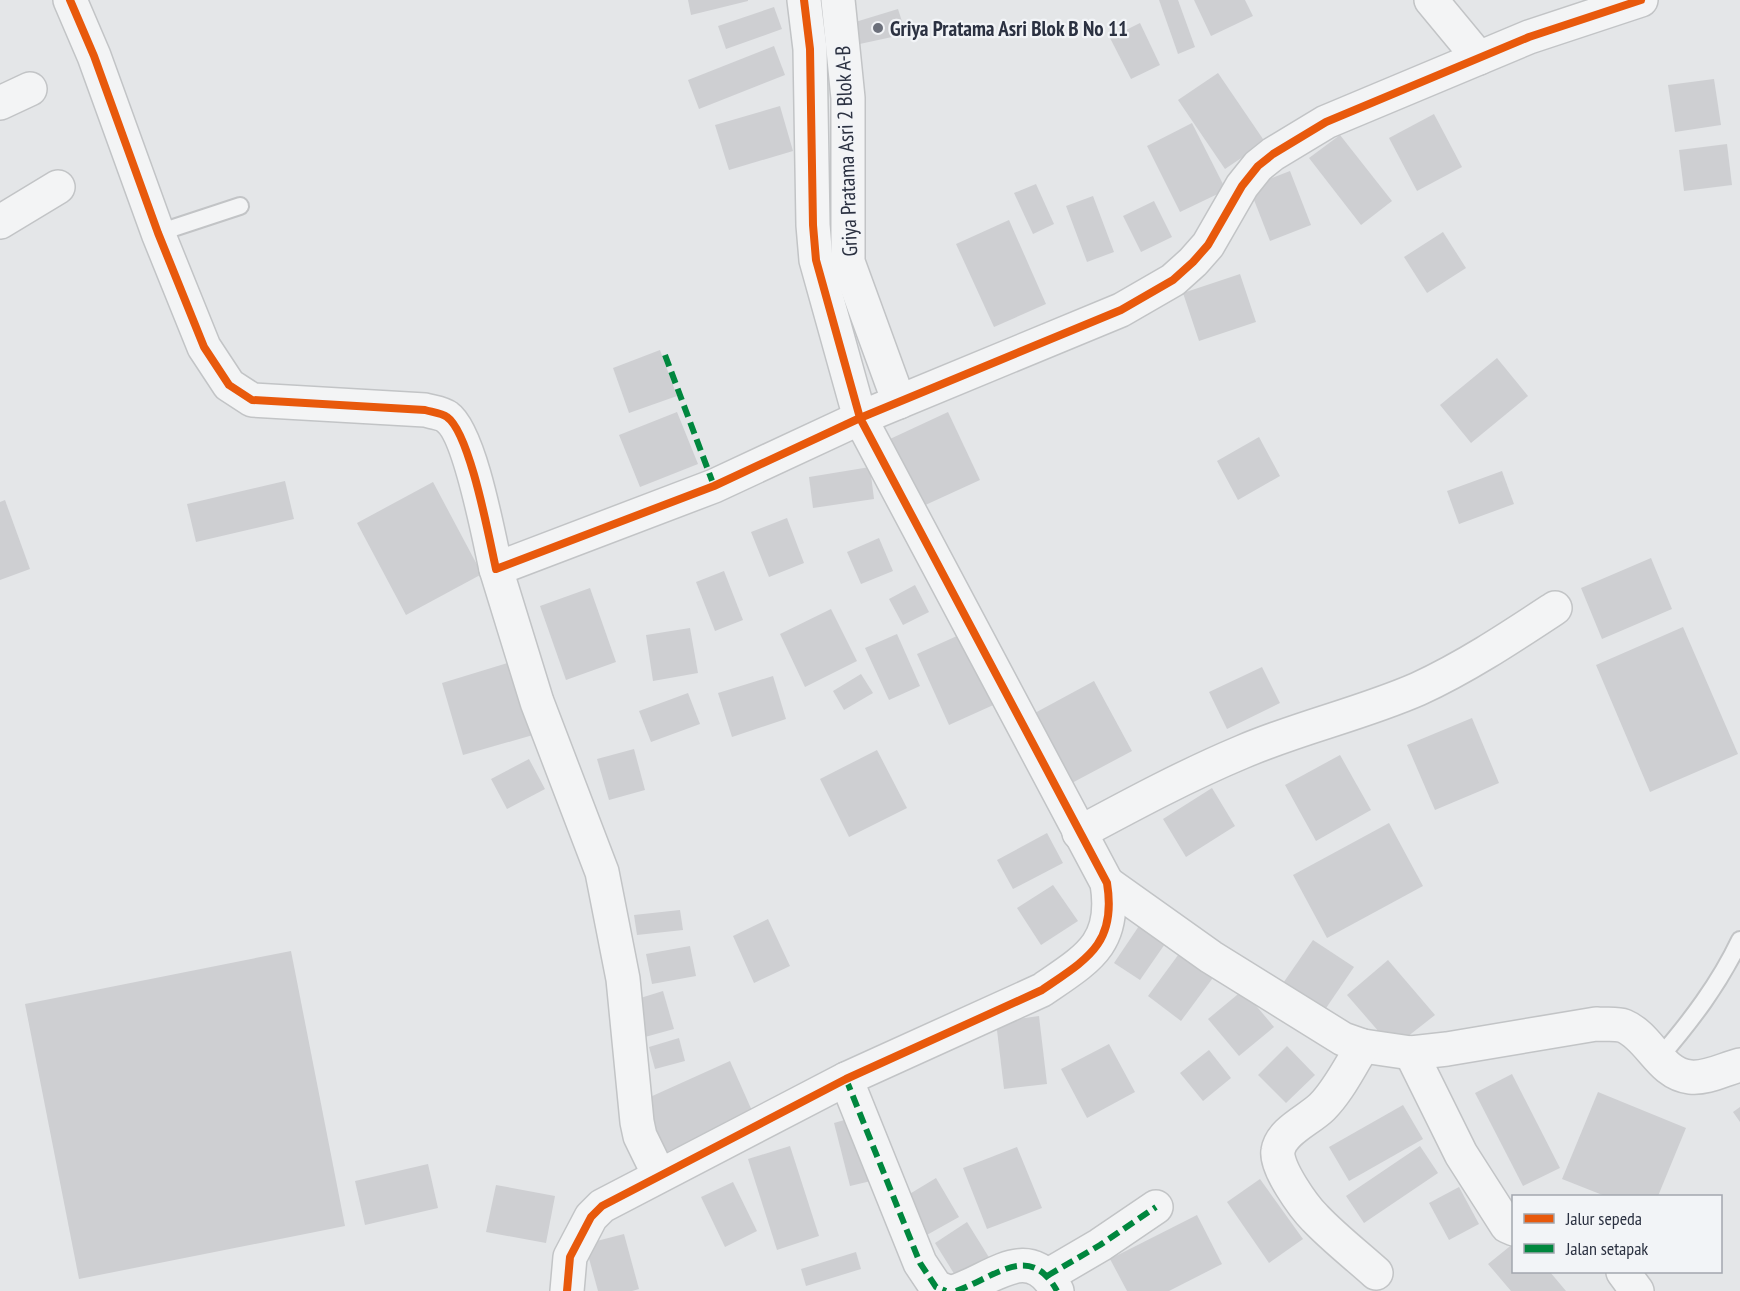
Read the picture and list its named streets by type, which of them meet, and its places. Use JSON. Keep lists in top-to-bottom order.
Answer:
{
  "streets": {
    "street": ["Griya Pratama Asri 2 Blok A-B"]
  },
  "places": ["Griya Pratama Asri Blok B No 11"],
  "legend": ["Jalur sepeda", "Jalan setapak"]
}
